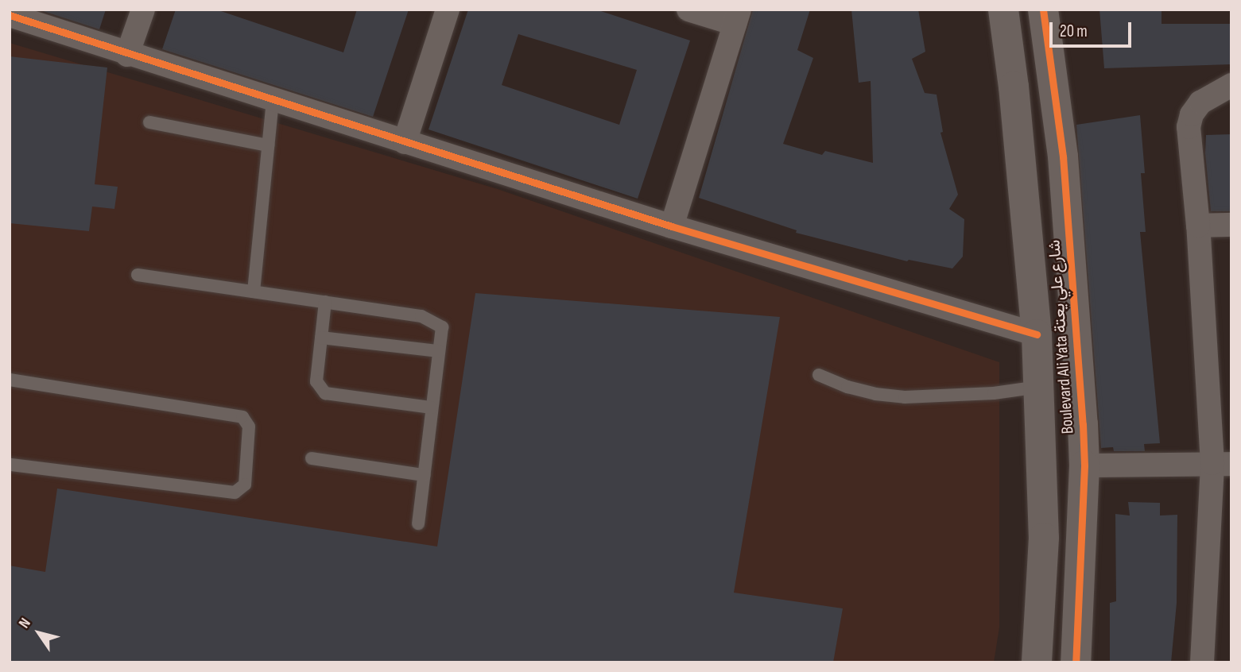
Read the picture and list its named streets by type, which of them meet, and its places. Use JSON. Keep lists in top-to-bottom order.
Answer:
{
  "streets": {
    "street": ["Boulevard Ali Yata شارع علي يعتة"]
  },
  "scale_bar": "20 m",
  "north": "top left"
}
